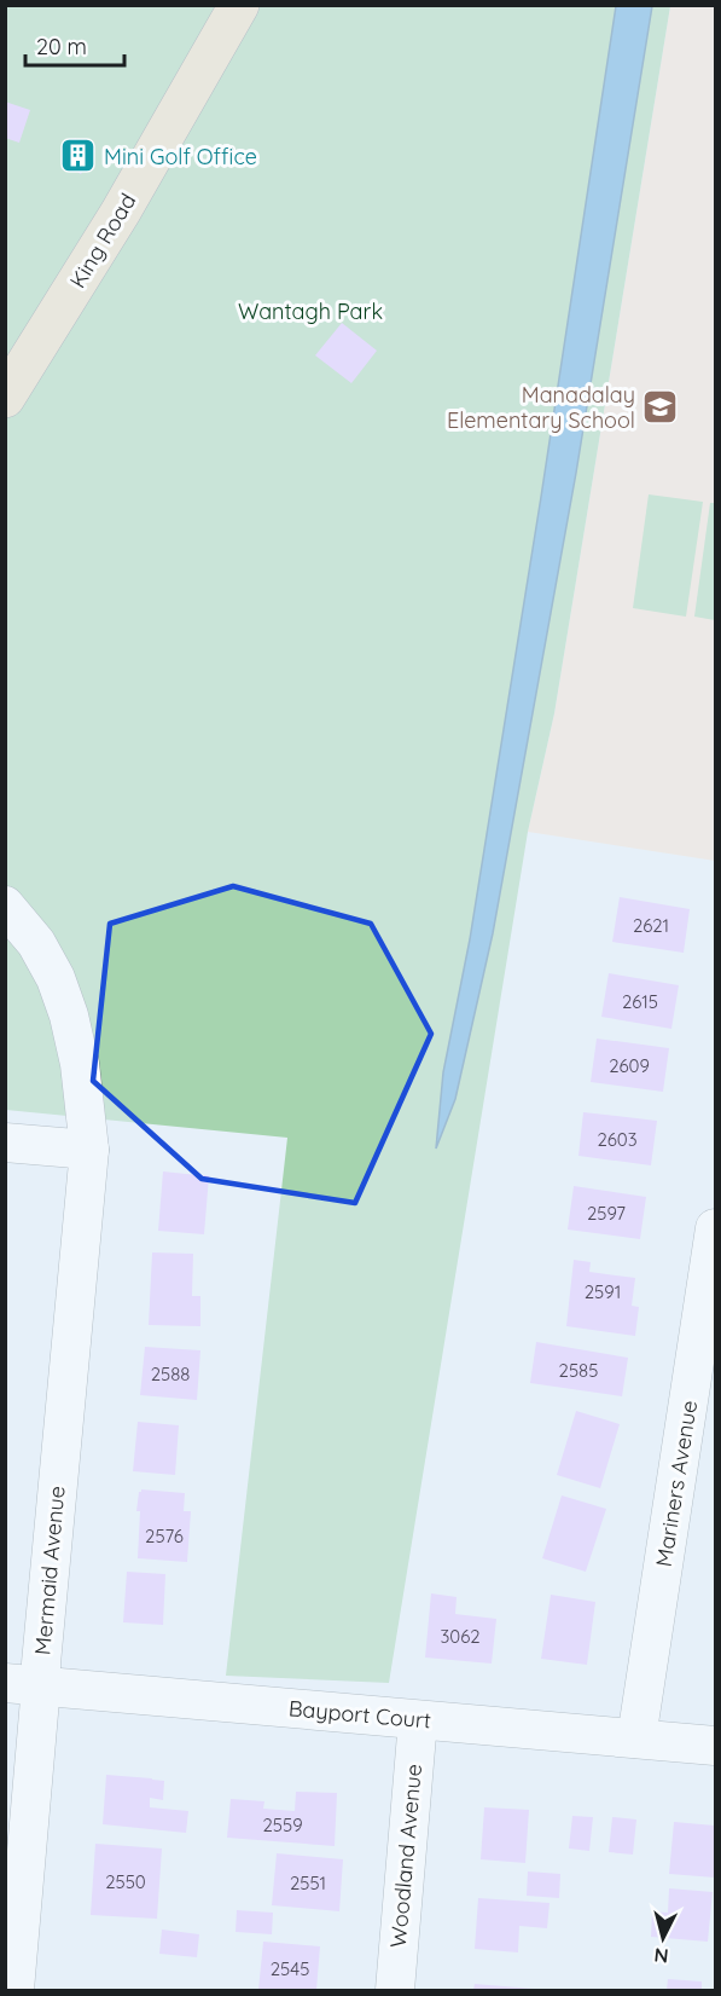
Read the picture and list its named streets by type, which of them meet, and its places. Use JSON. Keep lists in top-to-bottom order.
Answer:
{
  "streets": {
    "street": [
      "King Road",
      "Mariners Avenue",
      "Mermaid Avenue",
      "Bayport Court",
      "Woodland Avenue"
    ]
  },
  "crossings": [
    ["Mariners Avenue", "Bayport Court"],
    ["Mermaid Avenue", "Bayport Court"],
    ["Bayport Court", "Woodland Avenue"]
  ],
  "parks": ["Wantagh Park"],
  "places": {
    "building": ["Mini Golf Office"],
    "school or university": ["Manadalay Elementary School"]
  },
  "house_numbers": [
    "2621",
    "2615",
    "2609",
    "2603",
    "2597",
    "2591",
    "2585",
    "2588",
    "2576",
    "3062",
    "2559",
    "2550",
    "2551",
    "2545"
  ],
  "scale_bar": "20 m",
  "north": "bottom"
}
